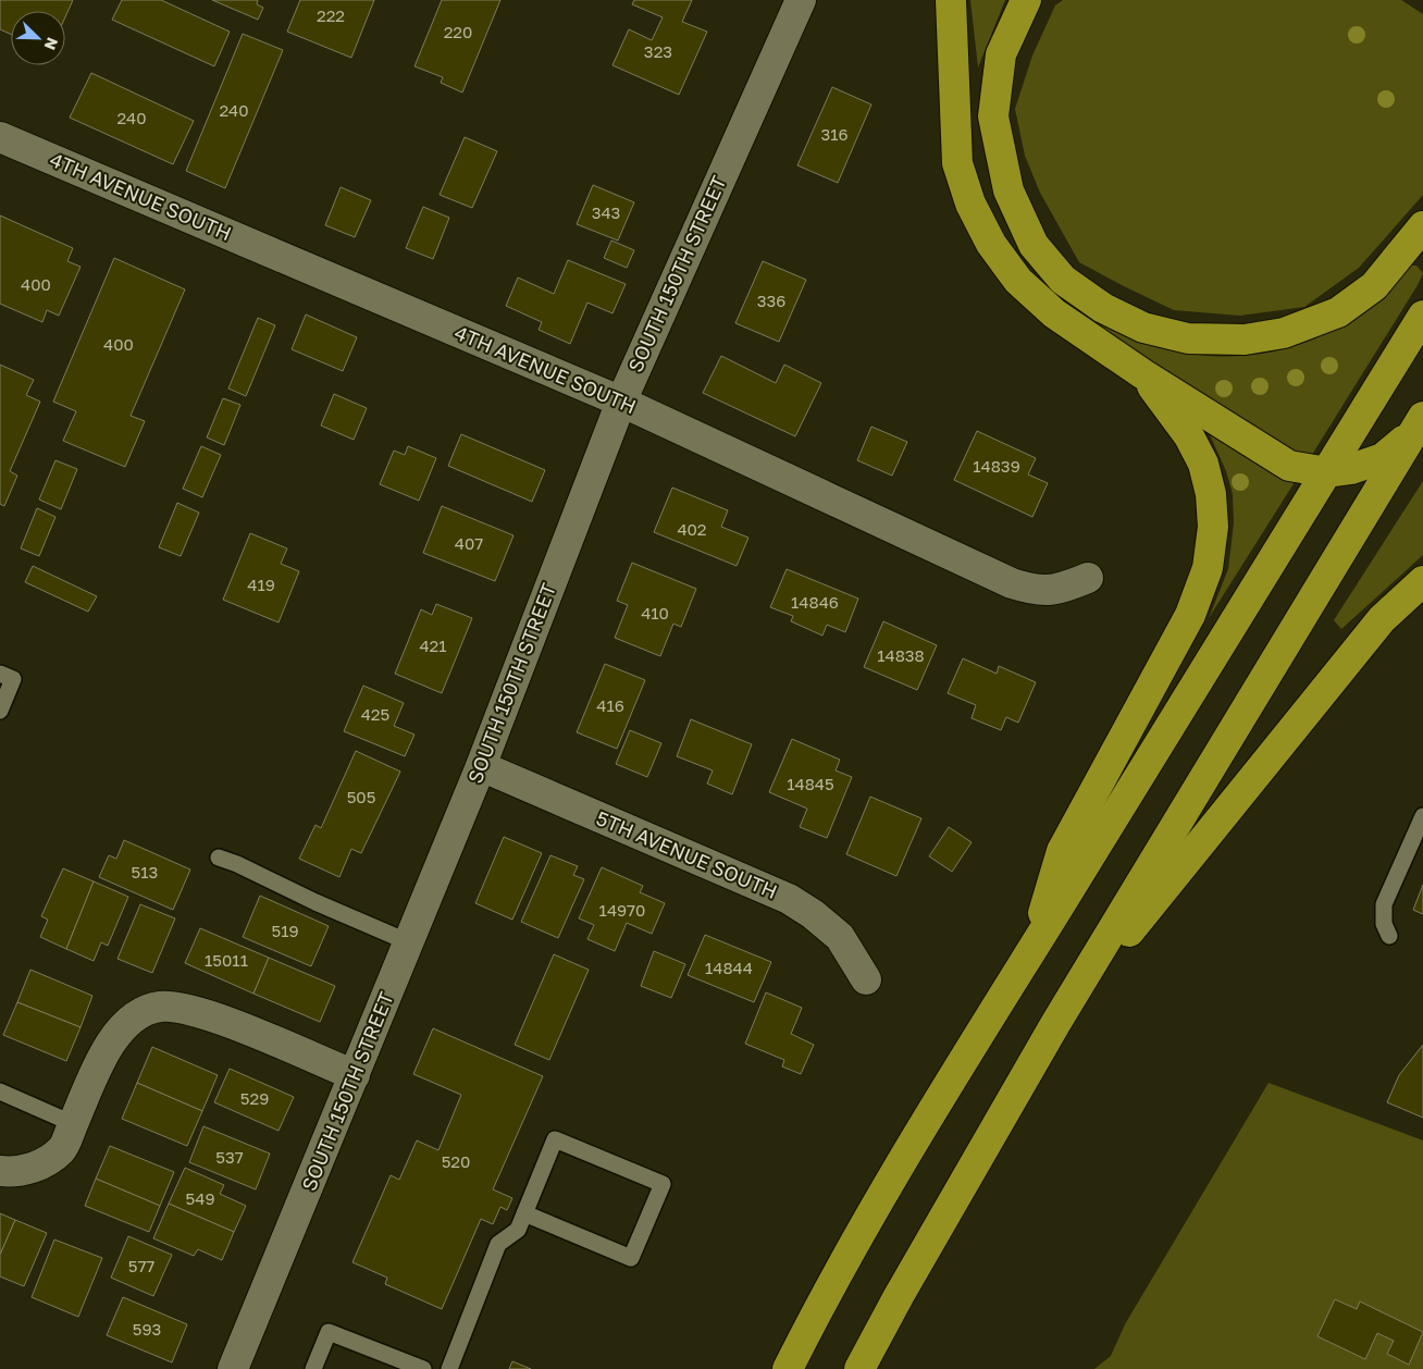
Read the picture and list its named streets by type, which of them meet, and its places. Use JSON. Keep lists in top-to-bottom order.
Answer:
{
  "streets": {
    "street": ["4TH AVENUE SOUTH", "SOUTH 150TH STREET", "5TH AVENUE SOUTH"]
  },
  "crossings": [
    ["4TH AVENUE SOUTH", "SOUTH 150TH STREET"],
    ["SOUTH 150TH STREET", "5TH AVENUE SOUTH"]
  ],
  "house_numbers": [
    "222",
    "220",
    "323",
    "240",
    "240",
    "316",
    "343",
    "400",
    "336",
    "400",
    "14839",
    "402",
    "407",
    "419",
    "14846",
    "410",
    "421",
    "14838",
    "416",
    "425",
    "14845",
    "505",
    "513",
    "14970",
    "519",
    "15011",
    "14844",
    "529",
    "537",
    "520",
    "549",
    "577",
    "593"
  ],
  "north": "bottom right"
}
